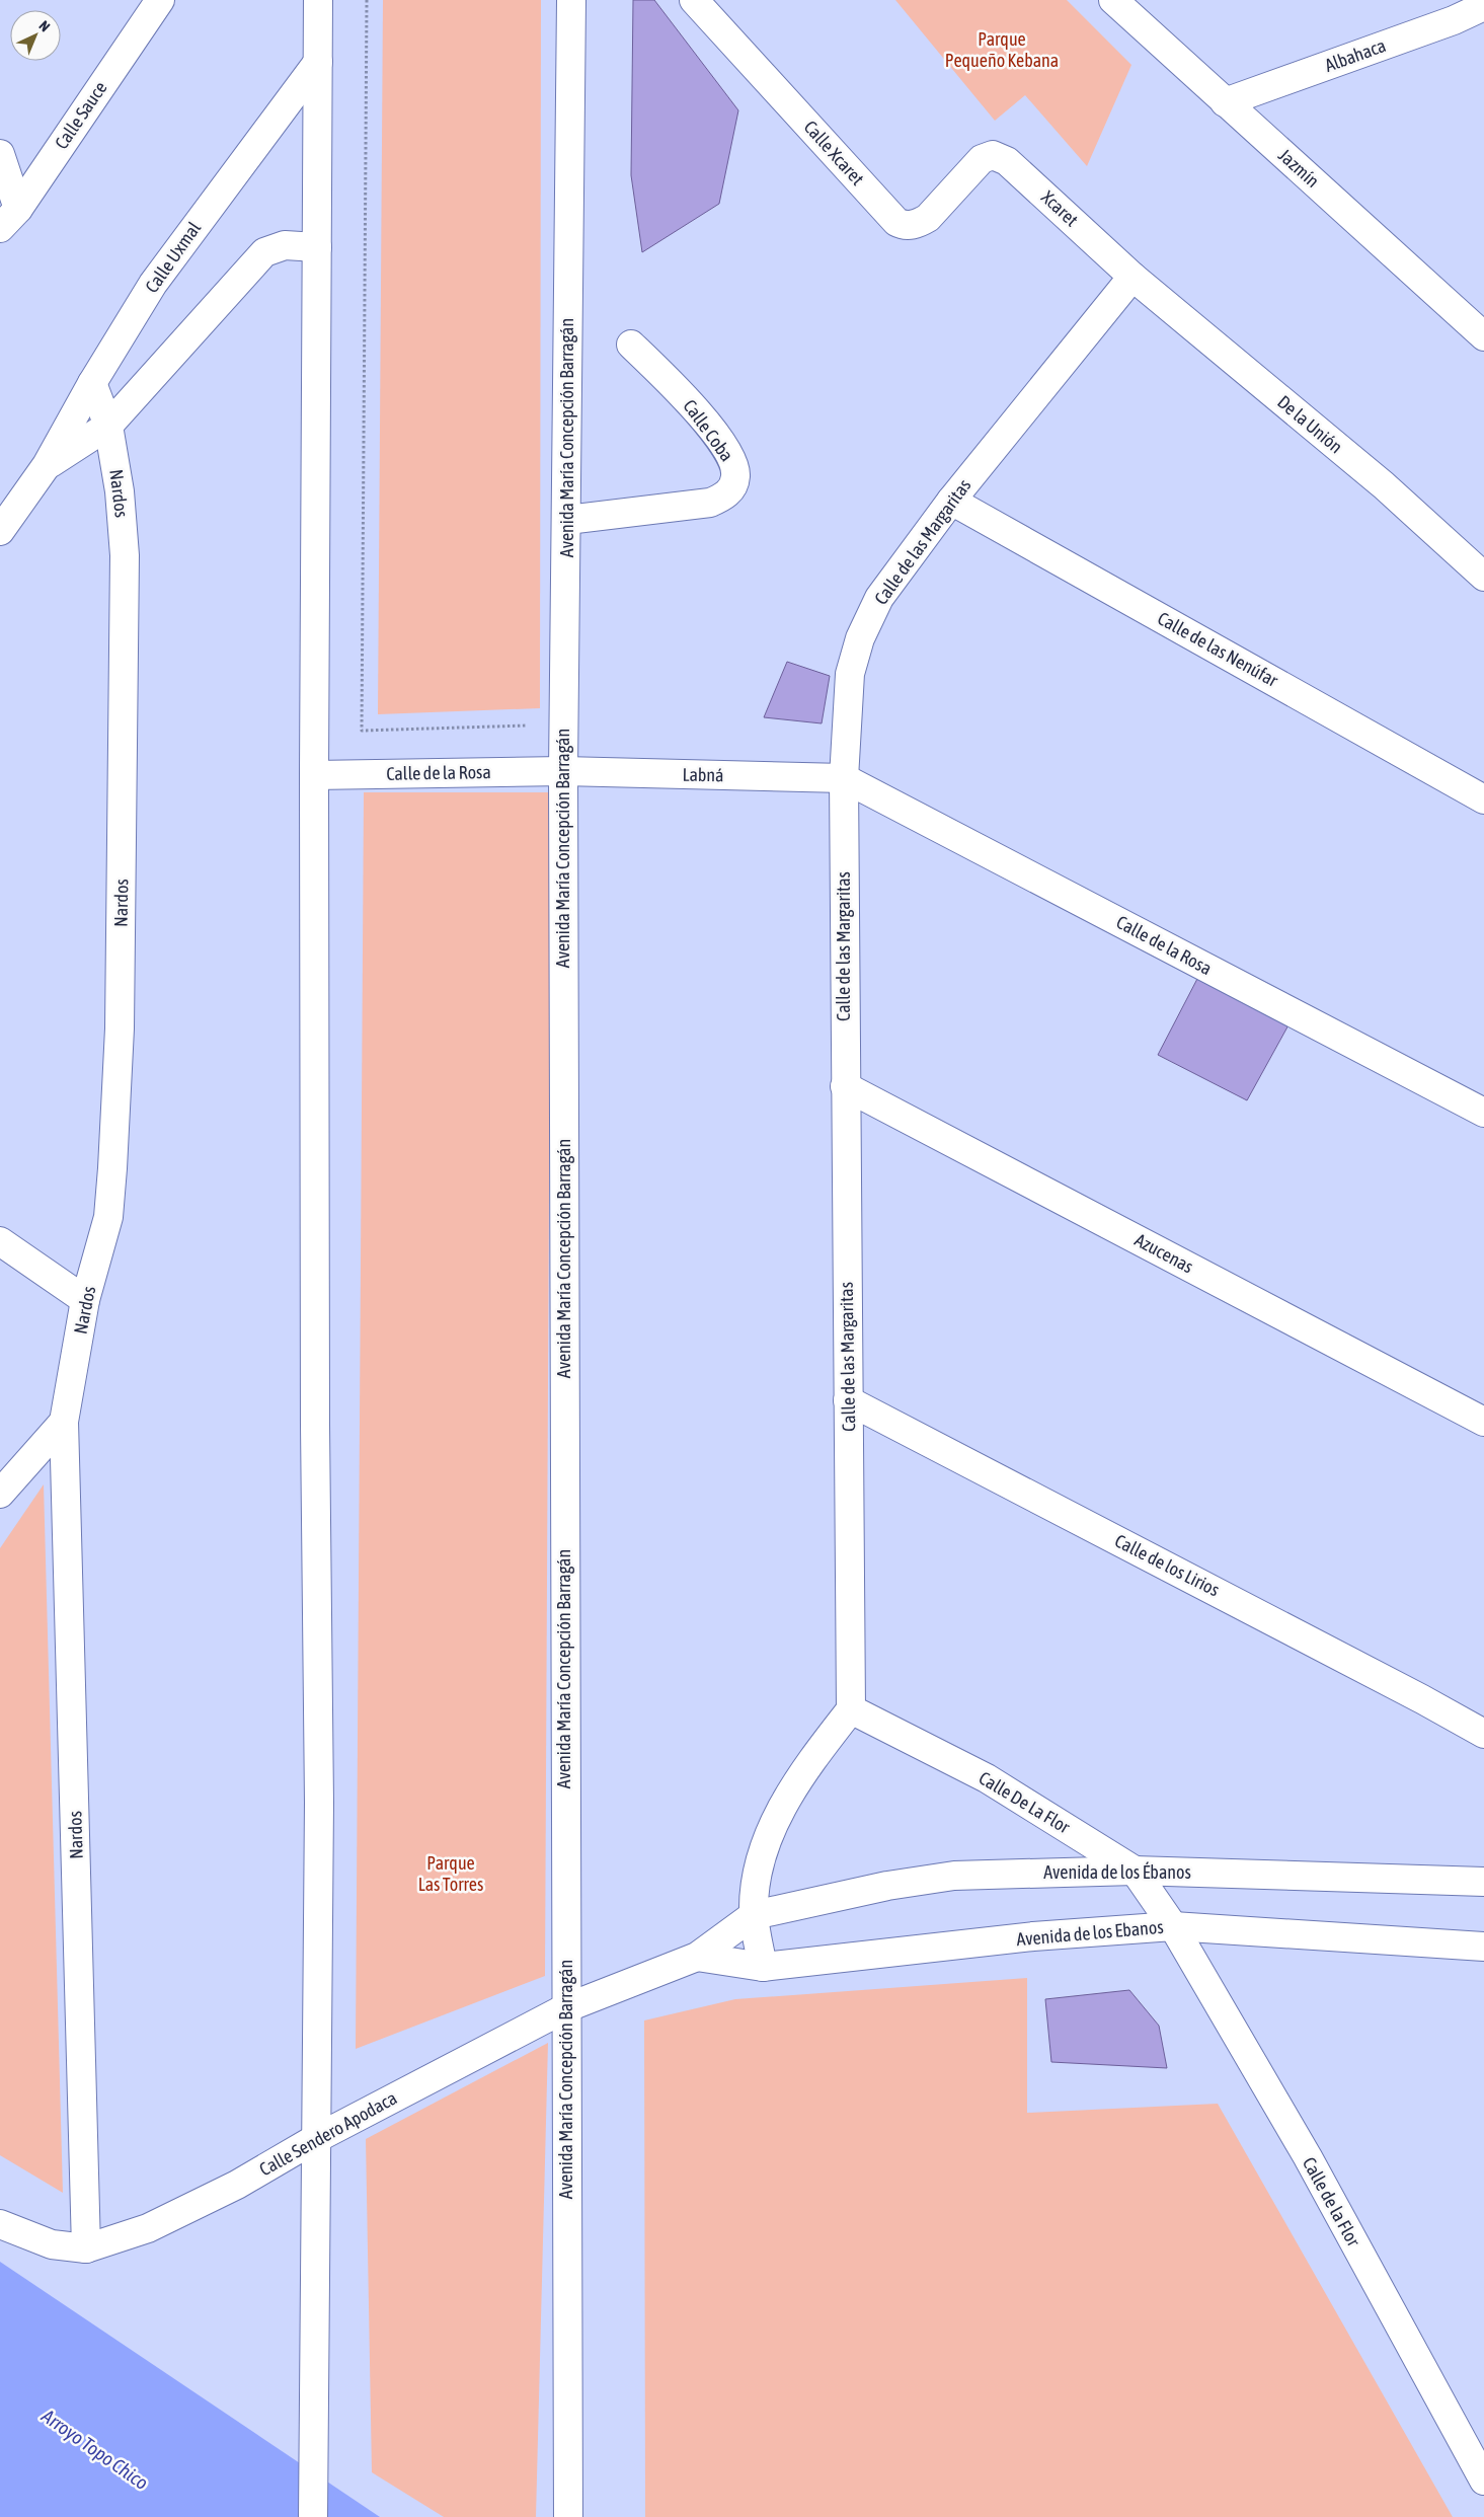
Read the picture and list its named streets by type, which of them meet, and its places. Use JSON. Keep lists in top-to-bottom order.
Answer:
{
  "streets": {
    "street": [
      "Albahaca",
      "Calle Sauce",
      "Calle Xcaret",
      "Jazmín",
      "Xcaret",
      "Calle Uxmal",
      "De la Unión",
      "Calle Coba",
      "Avenida María Concepción Barragán",
      "Nardos",
      "Calle de las Margaritas",
      "Calle de las Nenúfar",
      "Calle de la Rosa",
      "Labná",
      "Azucenas",
      "Calle de los Lirios",
      "Calle De La Flor",
      "Avenida de los Ébanos",
      "Avenida de los Ebanos",
      "Calle Sendero Apodaca",
      "Calle de la Flor"
    ]
  },
  "crossings": [
    ["Albahaca", "Jazmín"],
    ["Calle Xcaret", "Xcaret"],
    ["Xcaret", "De la Unión"],
    ["Xcaret", "Calle de las Margaritas"],
    ["Calle Uxmal", "Nardos"],
    ["De la Unión", "Calle de las Margaritas"],
    ["Calle Coba", "Avenida María Concepción Barragán"],
    ["Avenida María Concepción Barragán", "Calle de la Rosa"],
    ["Avenida María Concepción Barragán", "Labná"],
    ["Avenida María Concepción Barragán", "Calle Sendero Apodaca"],
    ["Nardos", "Calle Sendero Apodaca"],
    ["Calle de las Margaritas", "Calle de las Nenúfar"],
    ["Calle de las Margaritas", "Calle de la Rosa"],
    ["Calle de las Margaritas", "Labná"],
    ["Calle de las Margaritas", "Azucenas"],
    ["Calle de las Margaritas", "Calle de los Lirios"],
    ["Calle de las Margaritas", "Calle De La Flor"],
    ["Calle de la Rosa", "Labná"],
    ["Calle De La Flor", "Avenida de los Ébanos"],
    ["Calle De La Flor", "Avenida de los Ebanos"],
    ["Calle De La Flor", "Calle de la Flor"],
    ["Avenida de los Ebanos", "Calle de la Flor"]
  ],
  "water": ["Arroyo Topo Chico"],
  "parks": ["Parque Pequeño Kebana", "Parque Las Torres"],
  "north": "top right"
}
